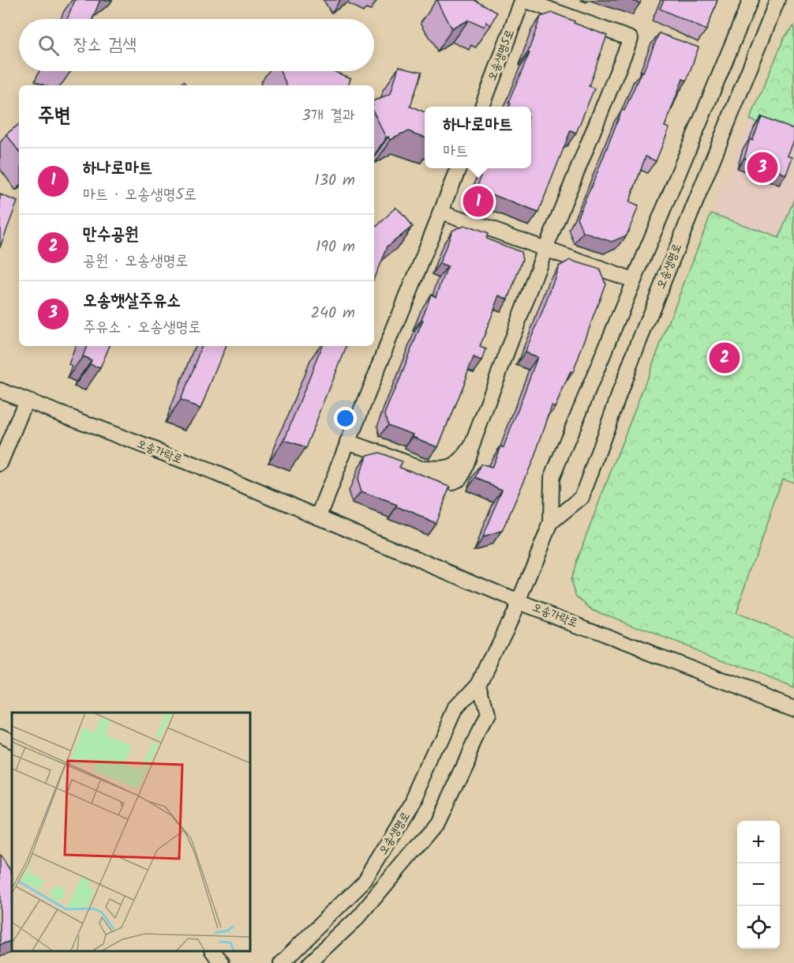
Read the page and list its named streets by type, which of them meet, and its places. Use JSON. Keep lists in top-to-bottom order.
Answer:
{
  "streets": {
    "street": ["오송생명5로", "오송생명로", "오송가락로"]
  },
  "crossings": [
    ["오송생명로", "오송가락로"]
  ],
  "page": {
    "search": "장소 검색",
    "heading": ["주변", "3개 결과"],
    "popup": ["하나로마트", "마트"],
    "list": [
      {
        "mark": "1",
        "name": "하나로마트",
        "note": "마트 · 오송생명5로",
        "value": "130 m"
      },
      {
        "mark": "2",
        "name": "만수공원",
        "note": "공원 · 오송생명로",
        "value": "190 m"
      },
      {
        "mark": "3",
        "name": "오송햇살주유소",
        "note": "주유소 · 오송생명로",
        "value": "240 m"
      }
    ],
    "pins": ["3", "1", "2"],
    "map_buttons": ["+", "−"]
  }
}
